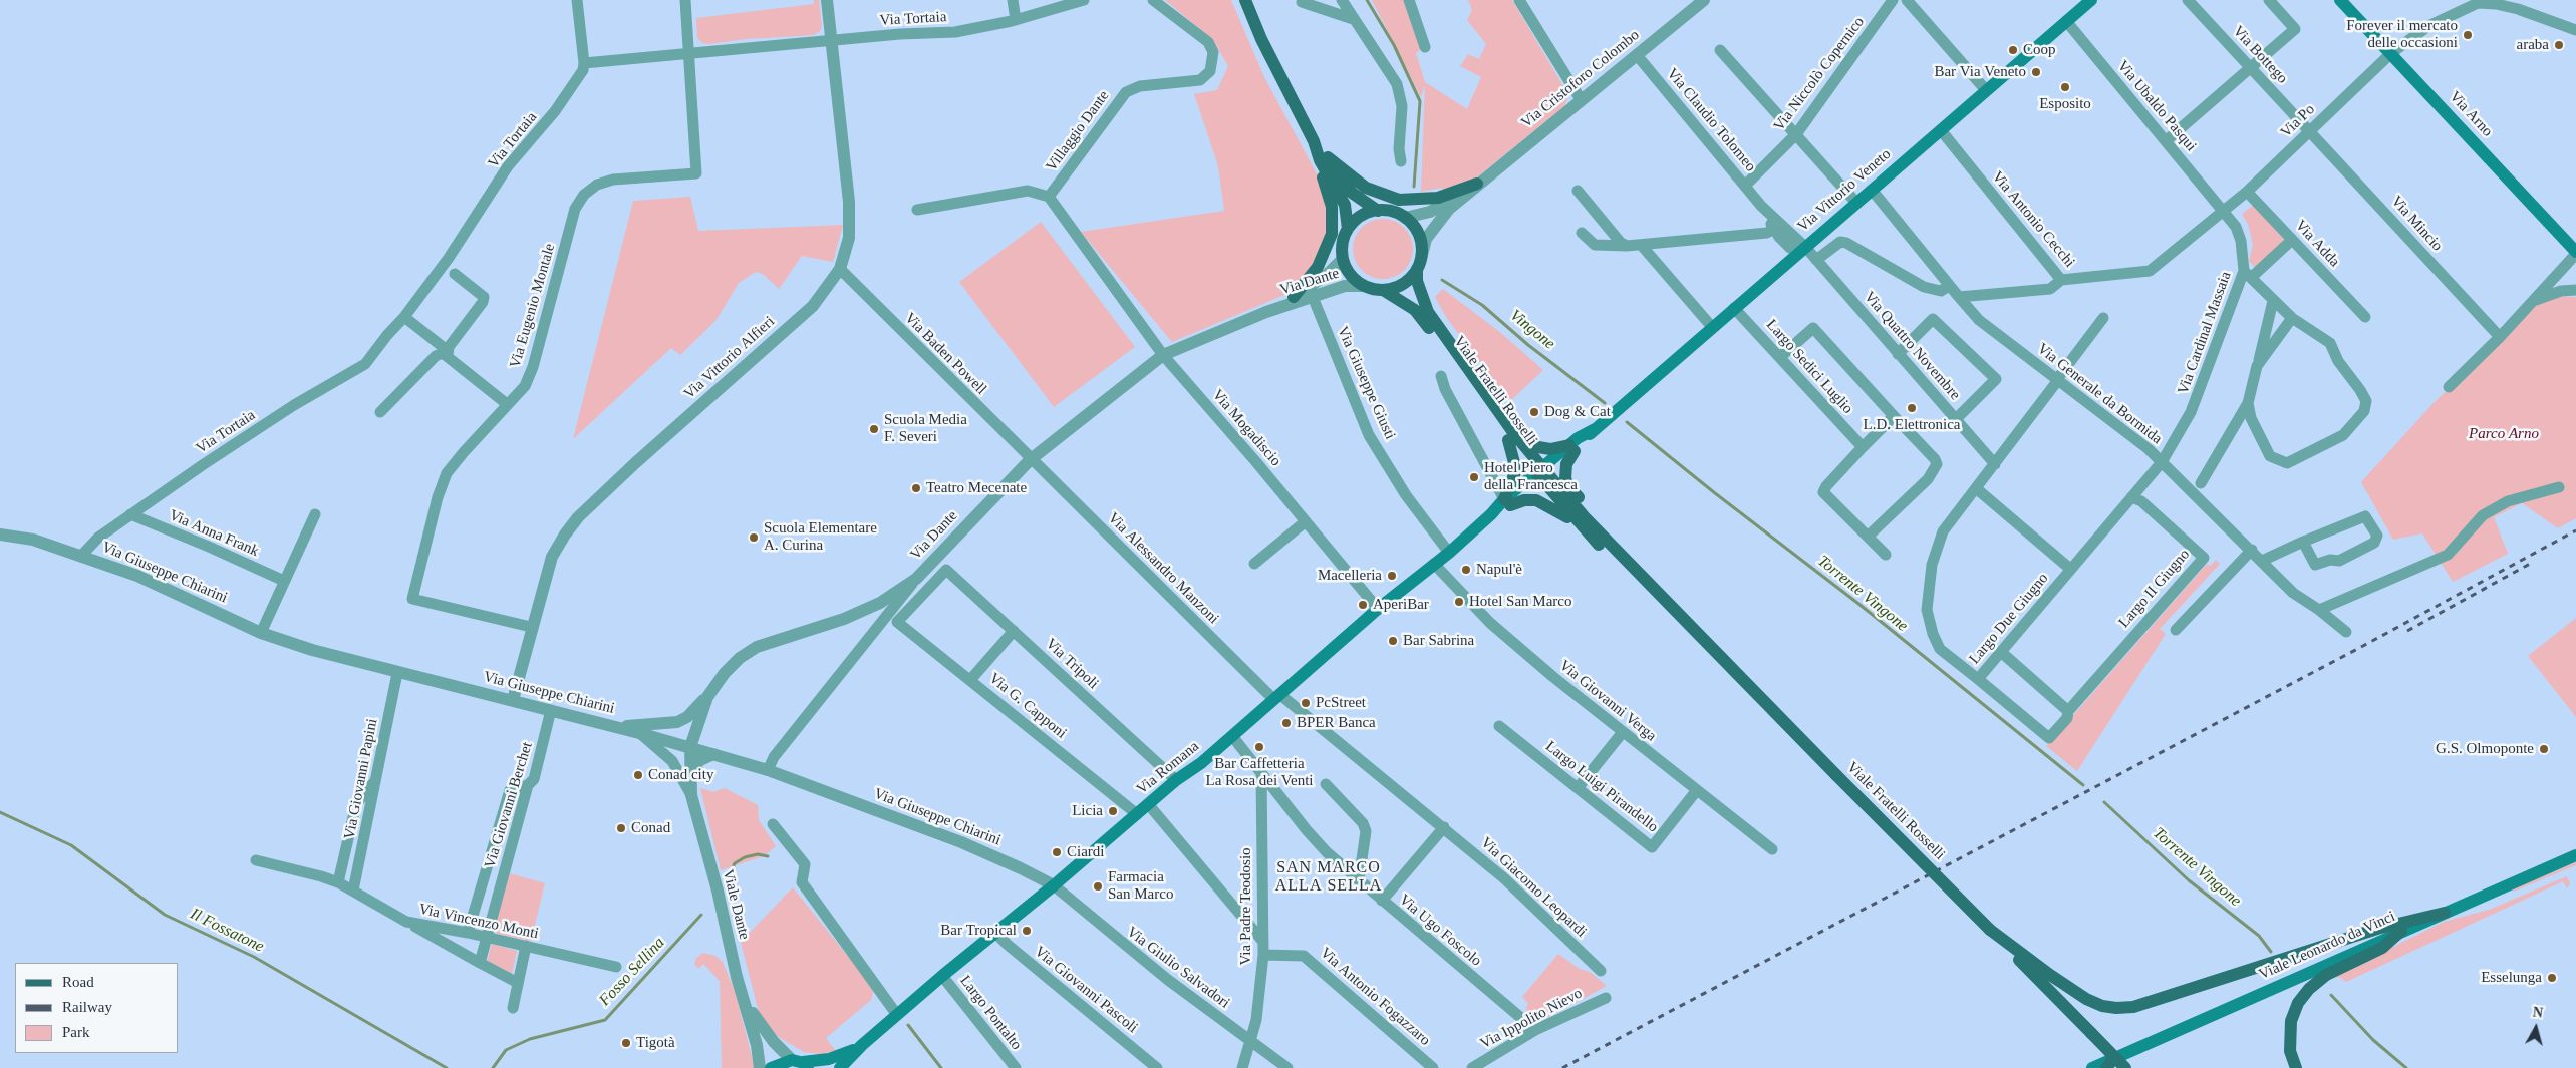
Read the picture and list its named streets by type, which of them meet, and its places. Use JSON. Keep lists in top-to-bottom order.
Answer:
{
  "streets": {
    "main road": [
      "Via Arno",
      "Via Vittorio Veneto",
      "Viale Fratelli Rosselli",
      "Via Romana",
      "Viale Leonardo da Vinci"
    ],
    "street": [
      "Via Tortaia",
      "Via Bottego",
      "Via Niccolò Copernico",
      "Via Cristoforo Colombo",
      "Via Ubaldo Pasqui",
      "Via Claudio Tolomeo",
      "Via Po",
      "Villaggio Dante",
      "Via Antonio Cecchi",
      "Via Mincio",
      "Via Adda",
      "Via Dante",
      "Via Eugenio Montale",
      "Via Cardinal Massaia",
      "Via Quattro Novembre",
      "Via Baden Powell",
      "Via Vittorio Alfieri",
      "Largo Sedici Luglio",
      "Via Giuseppe Giusti",
      "Via Generale da Bormida",
      "Via Mogadiscio",
      "Via Anna Frank",
      "Via Alessandro Manzoni",
      "Via Giuseppe Chiarini",
      "Largo II Giugno",
      "Largo Due Giugno",
      "Via Tripoli",
      "Via Giovanni Verga",
      "Via G. Capponi",
      "Via Giovanni Papini",
      "Largo Luigi Pirandello",
      "Via Giovanni Berchet",
      "Via Giacomo Leopardi",
      "Viale Dante",
      "Via Padre Teodosio",
      "Via Vincenzo Monti",
      "Via Ugo Foscolo",
      "Via Giulio Salvadori",
      "Via Giovanni Pascoli",
      "Via Antonio Fogazzaro",
      "Largo Pontalto",
      "Via Ippolito Nievo"
    ]
  },
  "crossings": [
    ["Via Tortaia", "Via Eugenio Montale"],
    ["Via Tortaia", "Via Vittorio Alfieri"],
    ["Via Tortaia", "Via Anna Frank"],
    ["Via Tortaia", "Via Giuseppe Chiarini"],
    ["Via Bottego", "Via Po"],
    ["Via Bottego", "Via Mincio"],
    ["Via Niccolò Copernico", "Via Claudio Tolomeo"],
    ["Via Cristoforo Colombo", "Via Claudio Tolomeo"],
    ["Via Cristoforo Colombo", "Via Dante"],
    ["Via Cristoforo Colombo", "Viale Fratelli Rosselli"],
    ["Via Ubaldo Pasqui", "Via Po"],
    ["Via Ubaldo Pasqui", "Via Vittorio Veneto"],
    ["Via Ubaldo Pasqui", "Via Antonio Cecchi"],
    ["Via Ubaldo Pasqui", "Via Cardinal Massaia"],
    ["Via Arno", "Via Po"],
    ["Via Claudio Tolomeo", "Via Vittorio Veneto"],
    ["Via Claudio Tolomeo", "Via Quattro Novembre"],
    ["Via Po", "Via Antonio Cecchi"],
    ["Via Po", "Via Mincio"],
    ["Via Po", "Via Adda"],
    ["Via Po", "Via Cardinal Massaia"],
    ["Villaggio Dante", "Via Dante"],
    ["Villaggio Dante", "Via Mogadiscio"],
    ["Via Vittorio Veneto", "Via Antonio Cecchi"],
    ["Via Vittorio Veneto", "Via Quattro Novembre"],
    ["Via Vittorio Veneto", "Largo Sedici Luglio"],
    ["Via Vittorio Veneto", "Via Generale da Bormida"],
    ["Via Vittorio Veneto", "Via Romana"],
    ["Via Antonio Cecchi", "Via Cardinal Massaia"],
    ["Via Dante", "Via Baden Powell"],
    ["Via Dante", "Via Giuseppe Giusti"],
    ["Via Dante", "Viale Fratelli Rosselli"],
    ["Via Dante", "Via Mogadiscio"],
    ["Via Dante", "Via Alessandro Manzoni"],
    ["Via Dante", "Via Giuseppe Chiarini"],
    ["Via Dante", "Viale Dante"],
    ["Via Eugenio Montale", "Via Vittorio Alfieri"],
    ["Via Cardinal Massaia", "Via Generale da Bormida"],
    ["Via Cardinal Massaia", "Largo Due Giugno"],
    ["Via Quattro Novembre", "Largo Due Giugno"],
    ["Via Baden Powell", "Via Vittorio Alfieri"],
    ["Via Baden Powell", "Via Alessandro Manzoni"],
    ["Via Vittorio Alfieri", "Via Giuseppe Chiarini"],
    ["Via Giuseppe Giusti", "Via Romana"],
    ["Viale Fratelli Rosselli", "Via Romana"],
    ["Via Generale da Bormida", "Largo Due Giugno"],
    ["Via Mogadiscio", "Via Romana"],
    ["Via Alessandro Manzoni", "Via Romana"],
    ["Via Alessandro Manzoni", "Via Giacomo Leopardi"],
    ["Via Giuseppe Chiarini", "Via Romana"],
    ["Via Giuseppe Chiarini", "Via Giovanni Papini"],
    ["Via Giuseppe Chiarini", "Via Giovanni Berchet"],
    ["Via Giuseppe Chiarini", "Viale Dante"],
    ["Via Giuseppe Chiarini", "Via Giulio Salvadori"],
    ["Largo II Giugno", "Largo Due Giugno"],
    ["Via Tripoli", "Via G. Capponi"],
    ["Via Tripoli", "Via Romana"],
    ["Via Giovanni Verga", "Via Romana"],
    ["Via Giovanni Verga", "Largo Luigi Pirandello"],
    ["Via G. Capponi", "Via Romana"],
    ["Via Romana", "Via Giacomo Leopardi"],
    ["Via Romana", "Via Ugo Foscolo"],
    ["Via Romana", "Via Giulio Salvadori"],
    ["Via Romana", "Via Giovanni Pascoli"],
    ["Via Romana", "Largo Pontalto"],
    ["Via Giovanni Papini", "Via Vincenzo Monti"],
    ["Via Giovanni Berchet", "Via Vincenzo Monti"],
    ["Via Padre Teodosio", "Via Ugo Foscolo"],
    ["Via Padre Teodosio", "Via Giulio Salvadori"],
    ["Via Padre Teodosio", "Via Antonio Fogazzaro"],
    ["Via Ugo Foscolo", "Via Ippolito Nievo"]
  ],
  "districts": ["SAN MARCO ALLA SELLA"],
  "water": [
    "Vingone",
    "Torrente Vingone",
    "Il Fossatone",
    "Fosso Sellina"
  ],
  "parks": ["Parco Arno"],
  "places": [
    "Forever il mercato delle occasioni",
    "araba",
    "Coop",
    "Bar Via Veneto",
    "Esposito",
    "L.D. Elettronica",
    "Dog & Cat",
    "Scuola Media F. Severi",
    "Hotel Piero della Francesca",
    "Teatro Mecenate",
    "Scuola Elementare A. Curina",
    "Napul'è",
    "Macelleria",
    "Hotel San Marco",
    "AperiBar",
    "Bar Sabrina",
    "PcStreet",
    "BPER Banca",
    "Bar Caffetteria La Rosa dei Venti",
    "G.S. Olmoponte",
    "Conad city",
    "Licia",
    "Conad",
    "Ciardi",
    "Farmacia San Marco",
    "Bar Tropical",
    "Esselunga",
    "Tigotà"
  ],
  "legend": ["Road", "Railway", "Park"],
  "north": "top"
}
